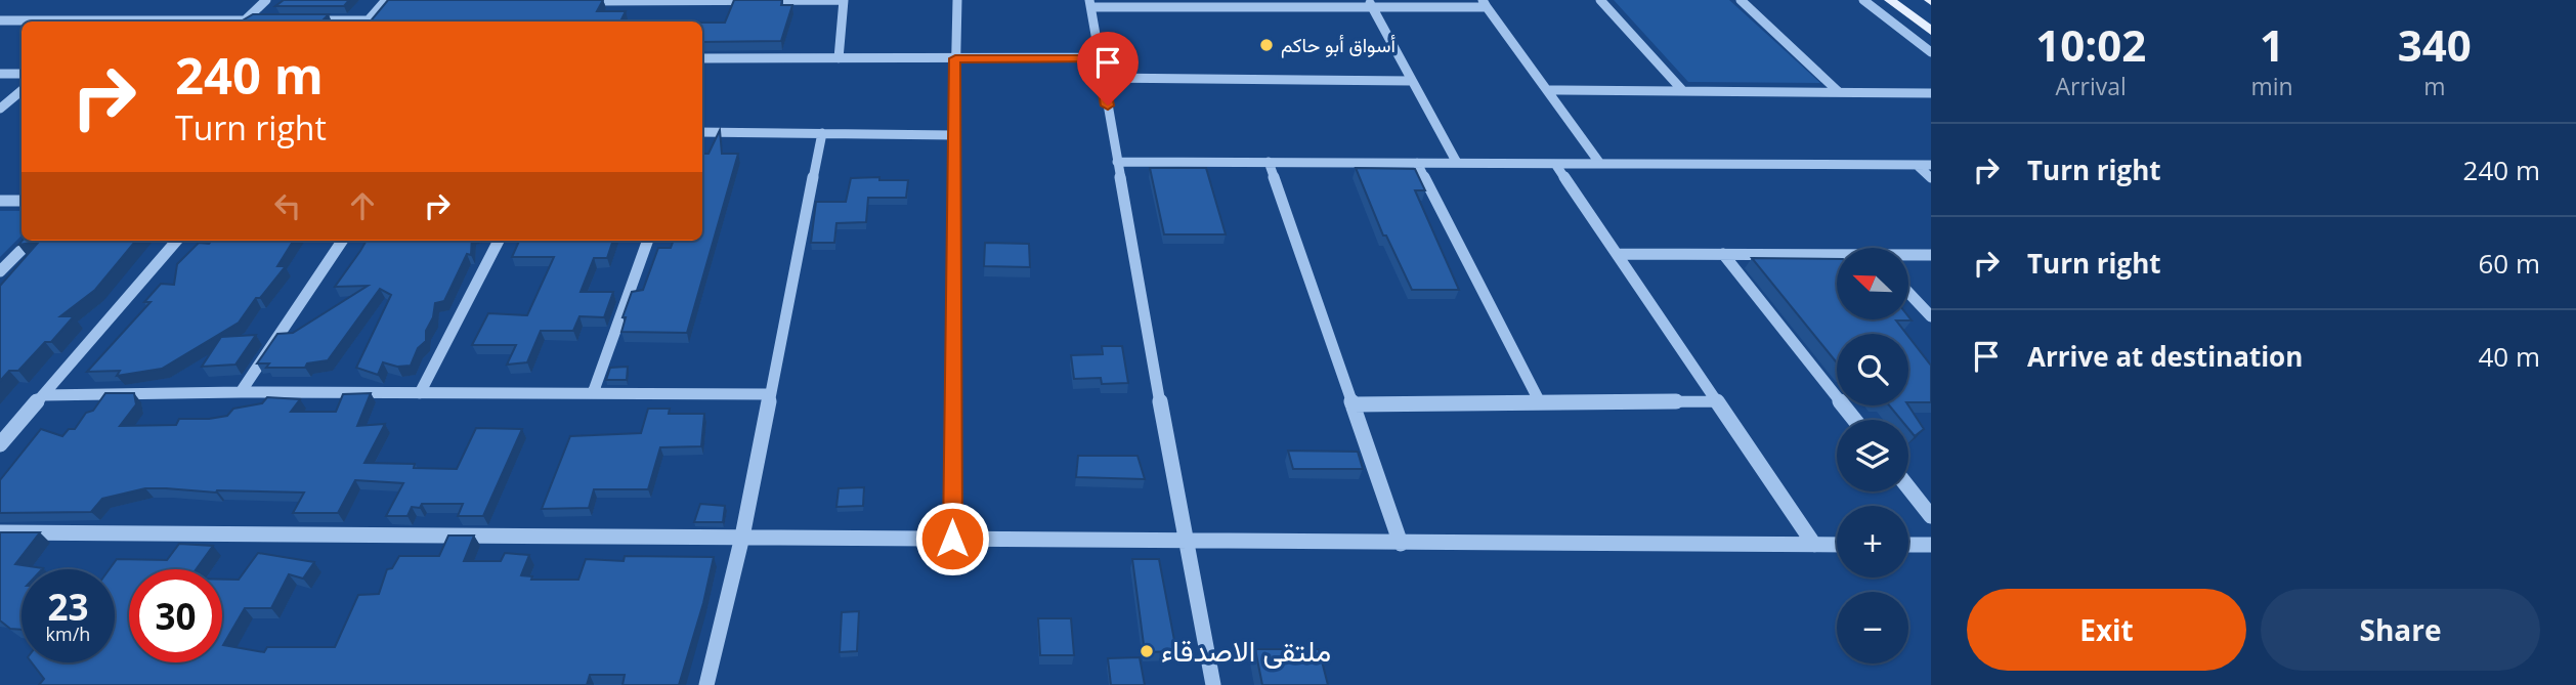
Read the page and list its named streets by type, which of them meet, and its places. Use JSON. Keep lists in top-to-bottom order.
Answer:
{
  "places": ["أسواق أبو حاكم", "ملتقى الاصدقاء"],
  "north": "top left",
  "page": {
    "eta": [
      "10:02",
      "Arrival",
      "1",
      "min",
      "340",
      "m"
    ],
    "turn": ["240 m", "Turn right"],
    "list": [
      {
        "name": "Turn right",
        "value": "240 m"
      },
      {
        "name": "Turn right",
        "value": "60 m"
      },
      {
        "name": "Arrive at destination",
        "value": "40 m"
      }
    ],
    "map_buttons": ["+", "−"],
    "speed": "23 km/h",
    "limit": "30",
    "buttons": ["Exit", "Share"]
  }
}
